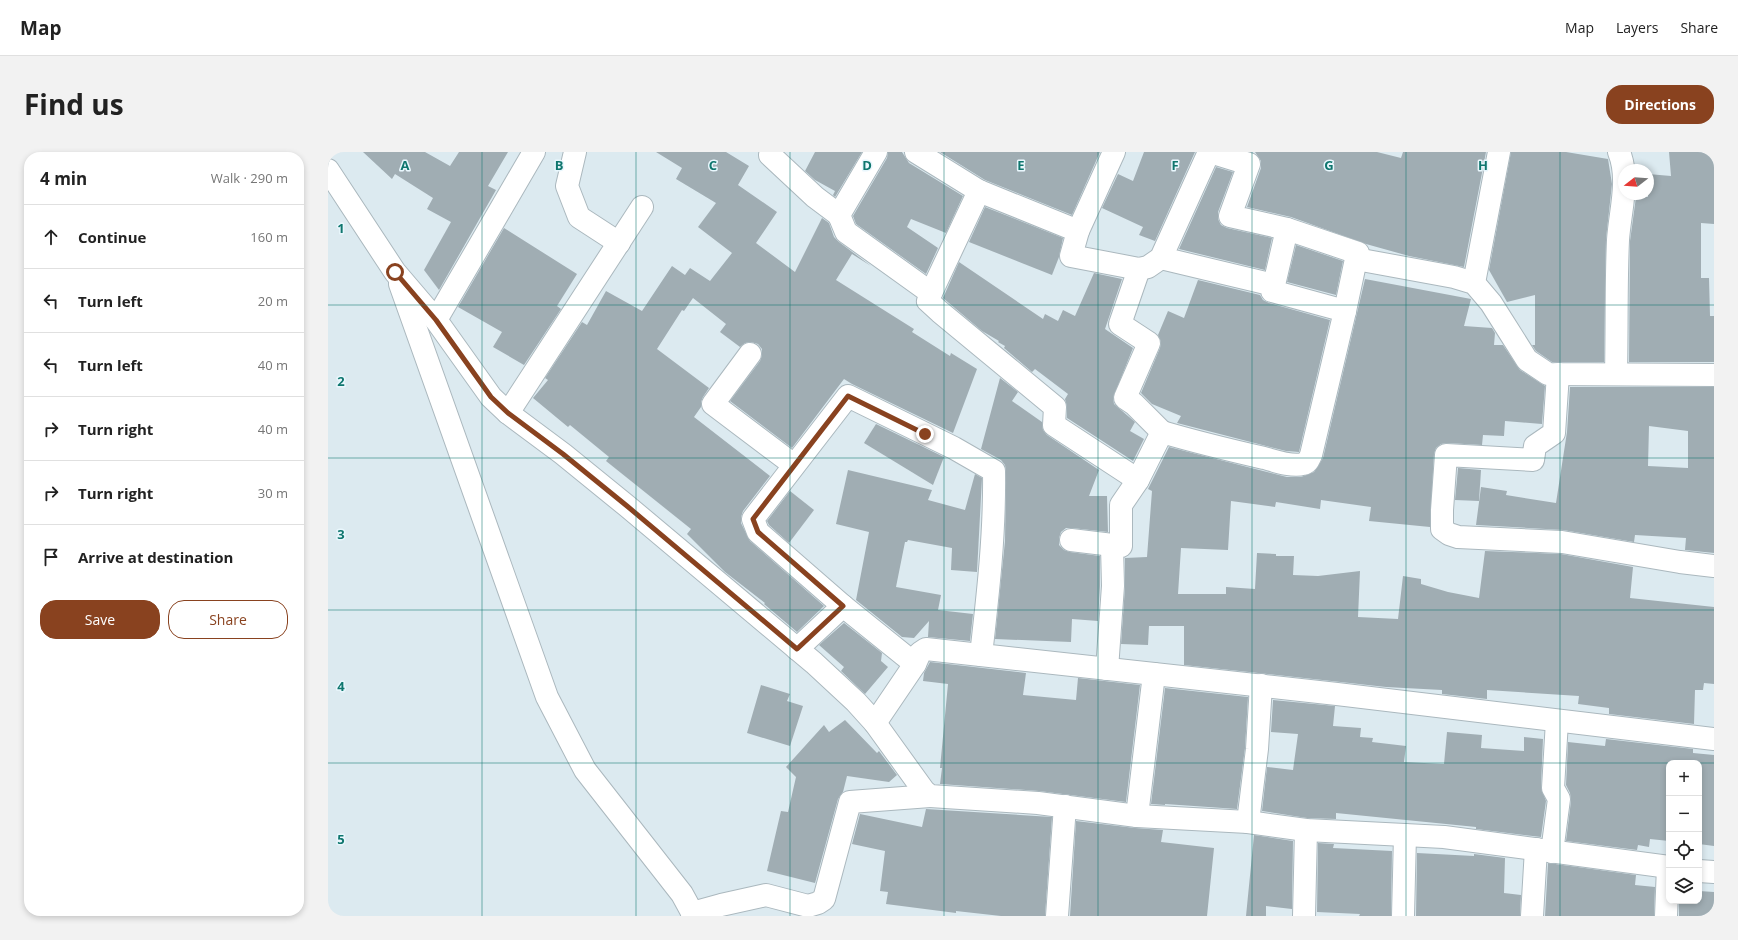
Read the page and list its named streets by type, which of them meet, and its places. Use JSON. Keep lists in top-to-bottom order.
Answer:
{
  "north": "left",
  "page": {
    "header": "Map",
    "nav": ["Map", "Layers", "Share"],
    "title": "Find us",
    "buttons": [
      "Directions",
      ["Save", "Share"]
    ],
    "heading": ["4 min", "Walk · 290 m"],
    "list": [
      ["Continue", "160 m"],
      ["Turn left", "20 m"],
      ["Turn left", "40 m"],
      ["Turn right", "40 m"],
      ["Turn right", "30 m"],
      "Arrive at destination"
    ],
    "map_buttons": ["+", "−"]
  },
  "grid": {
    "columns": [
      "A",
      "B",
      "C",
      "D",
      "E",
      "F",
      "G",
      "H"
    ],
    "rows": [
      "1",
      "2",
      "3",
      "4",
      "5"
    ]
  }
}
